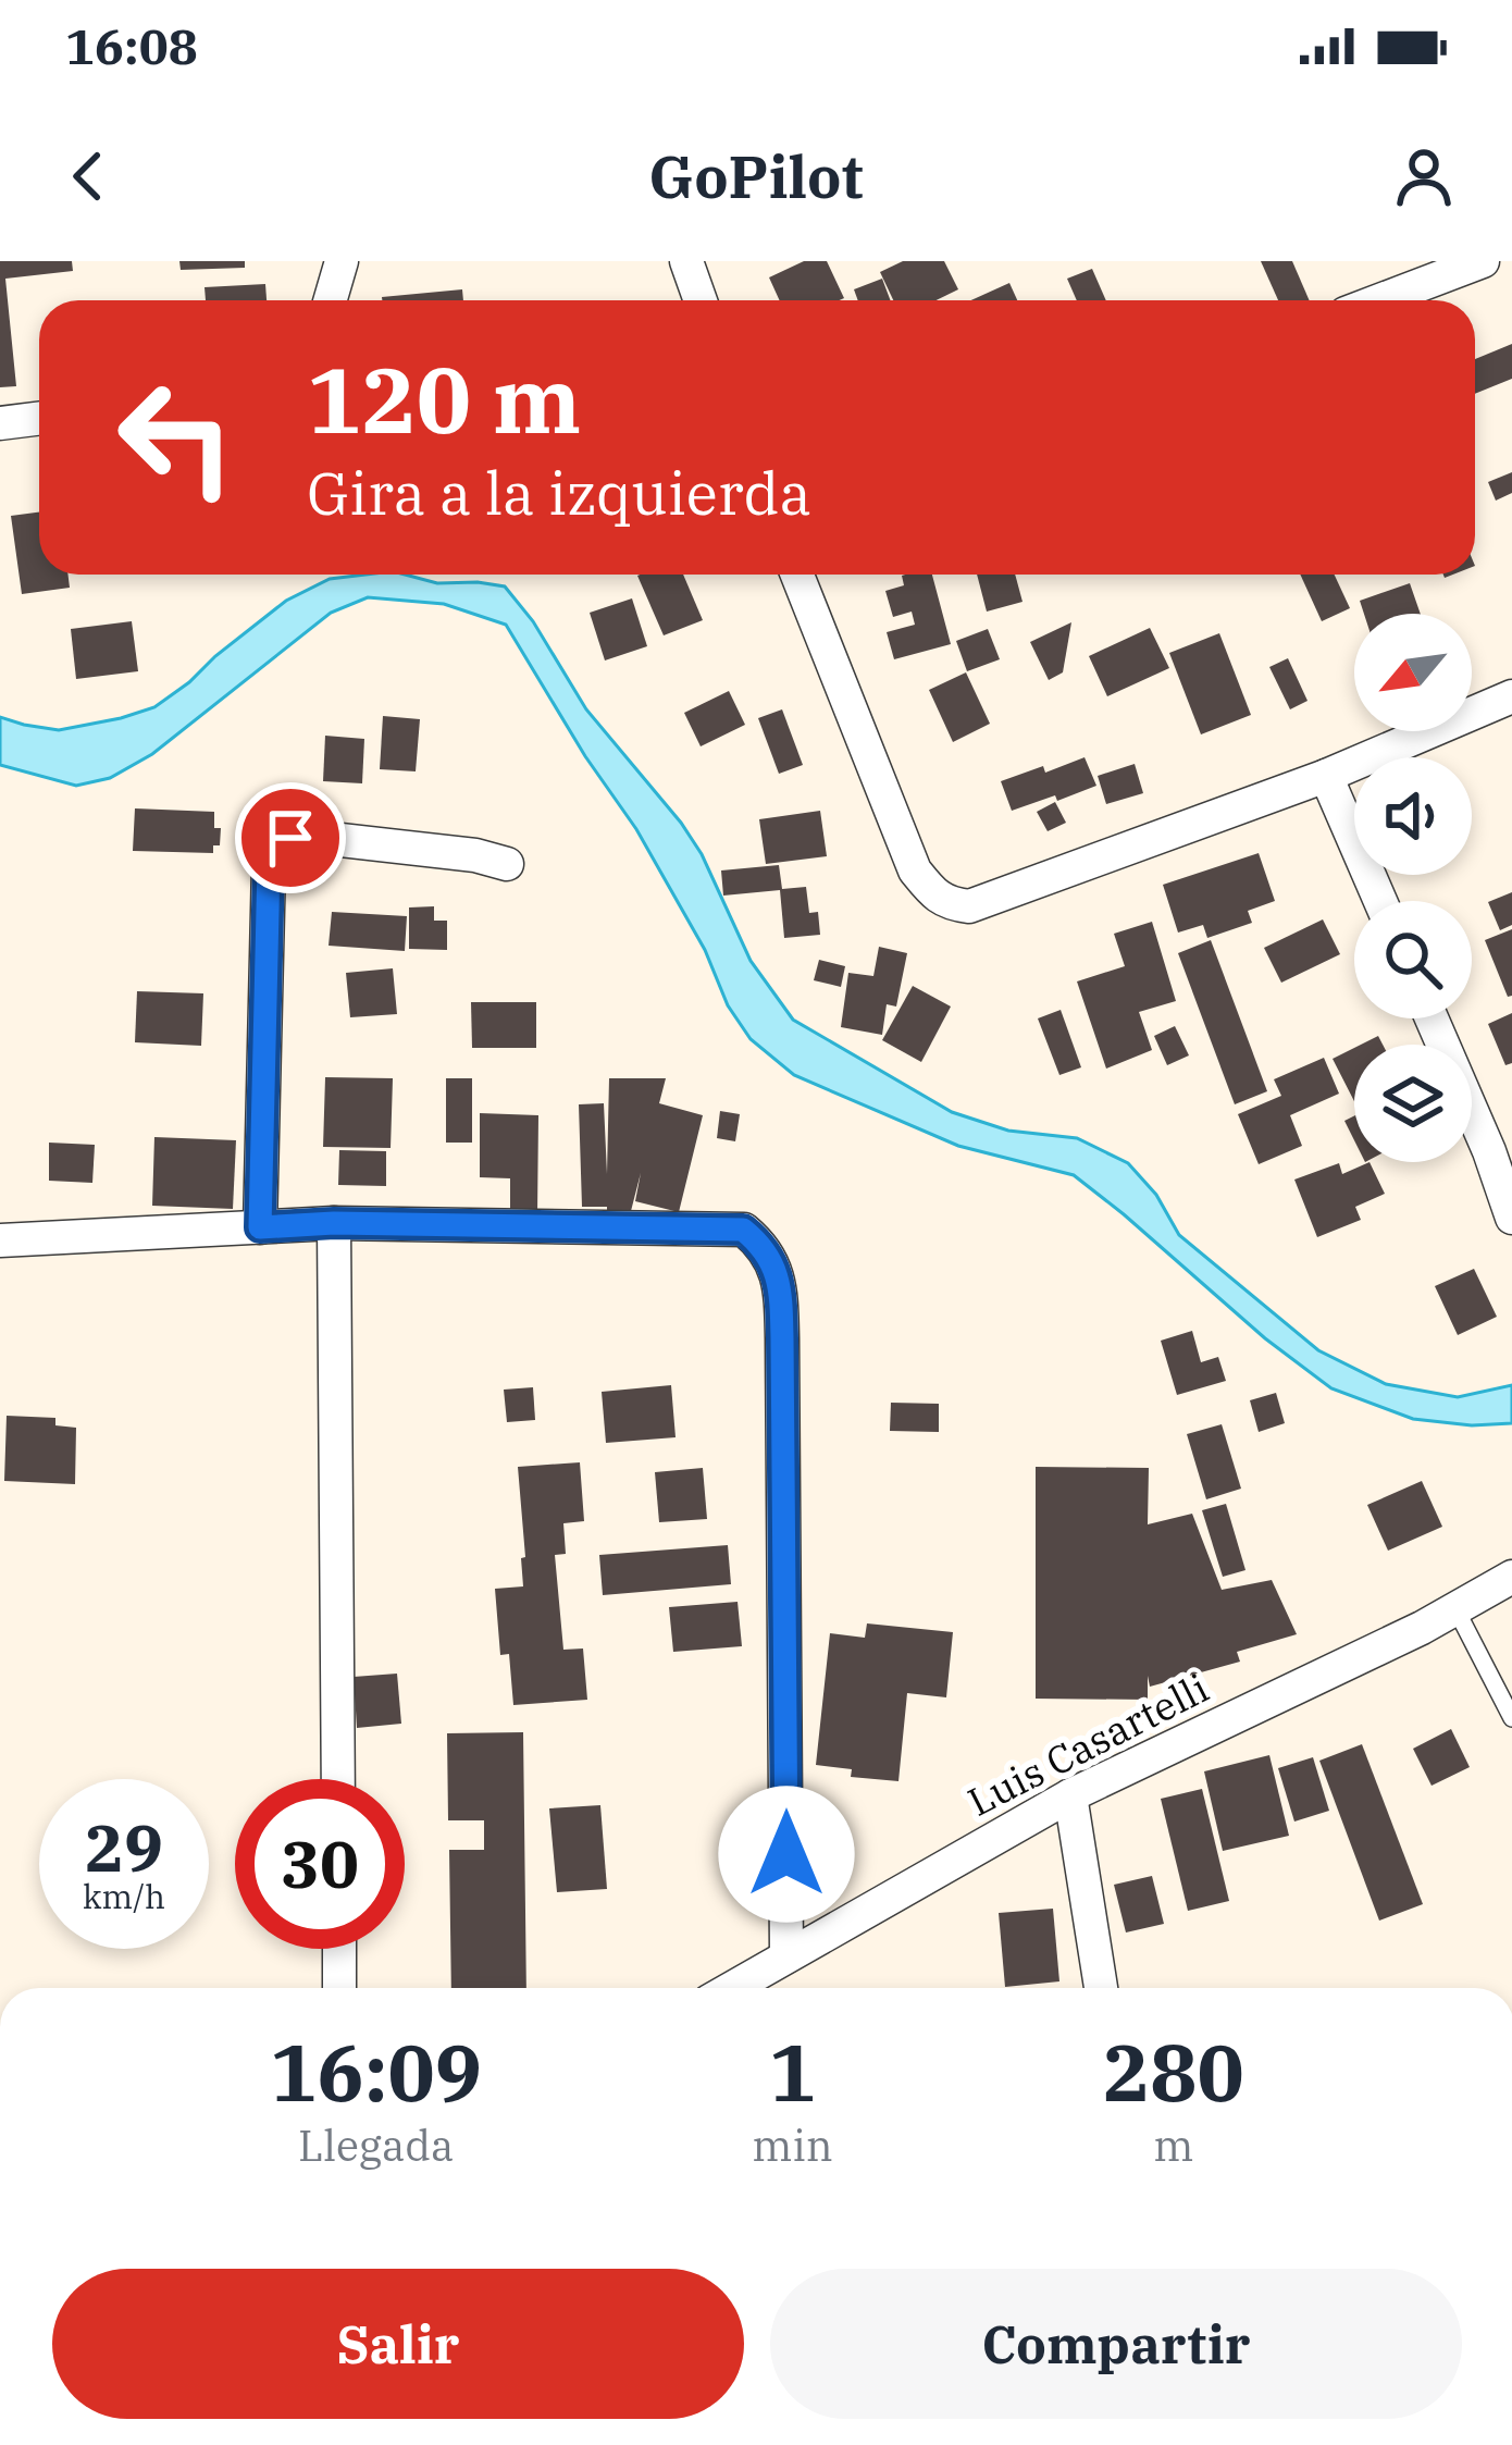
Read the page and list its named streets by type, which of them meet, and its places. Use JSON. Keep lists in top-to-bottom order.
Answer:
{
  "streets": {
    "street": ["Luis Casartelli"]
  },
  "north": "bottom left",
  "page": {
    "status": "16:08",
    "header": "GoPilot",
    "turn": ["120 m", "Gira a la izquierda"],
    "speed": "29 km/h",
    "limit": "30",
    "eta": [
      "16:09",
      "Llegada",
      "1",
      "min",
      "280",
      "m"
    ],
    "buttons": ["Salir", "Compartir"]
  }
}
